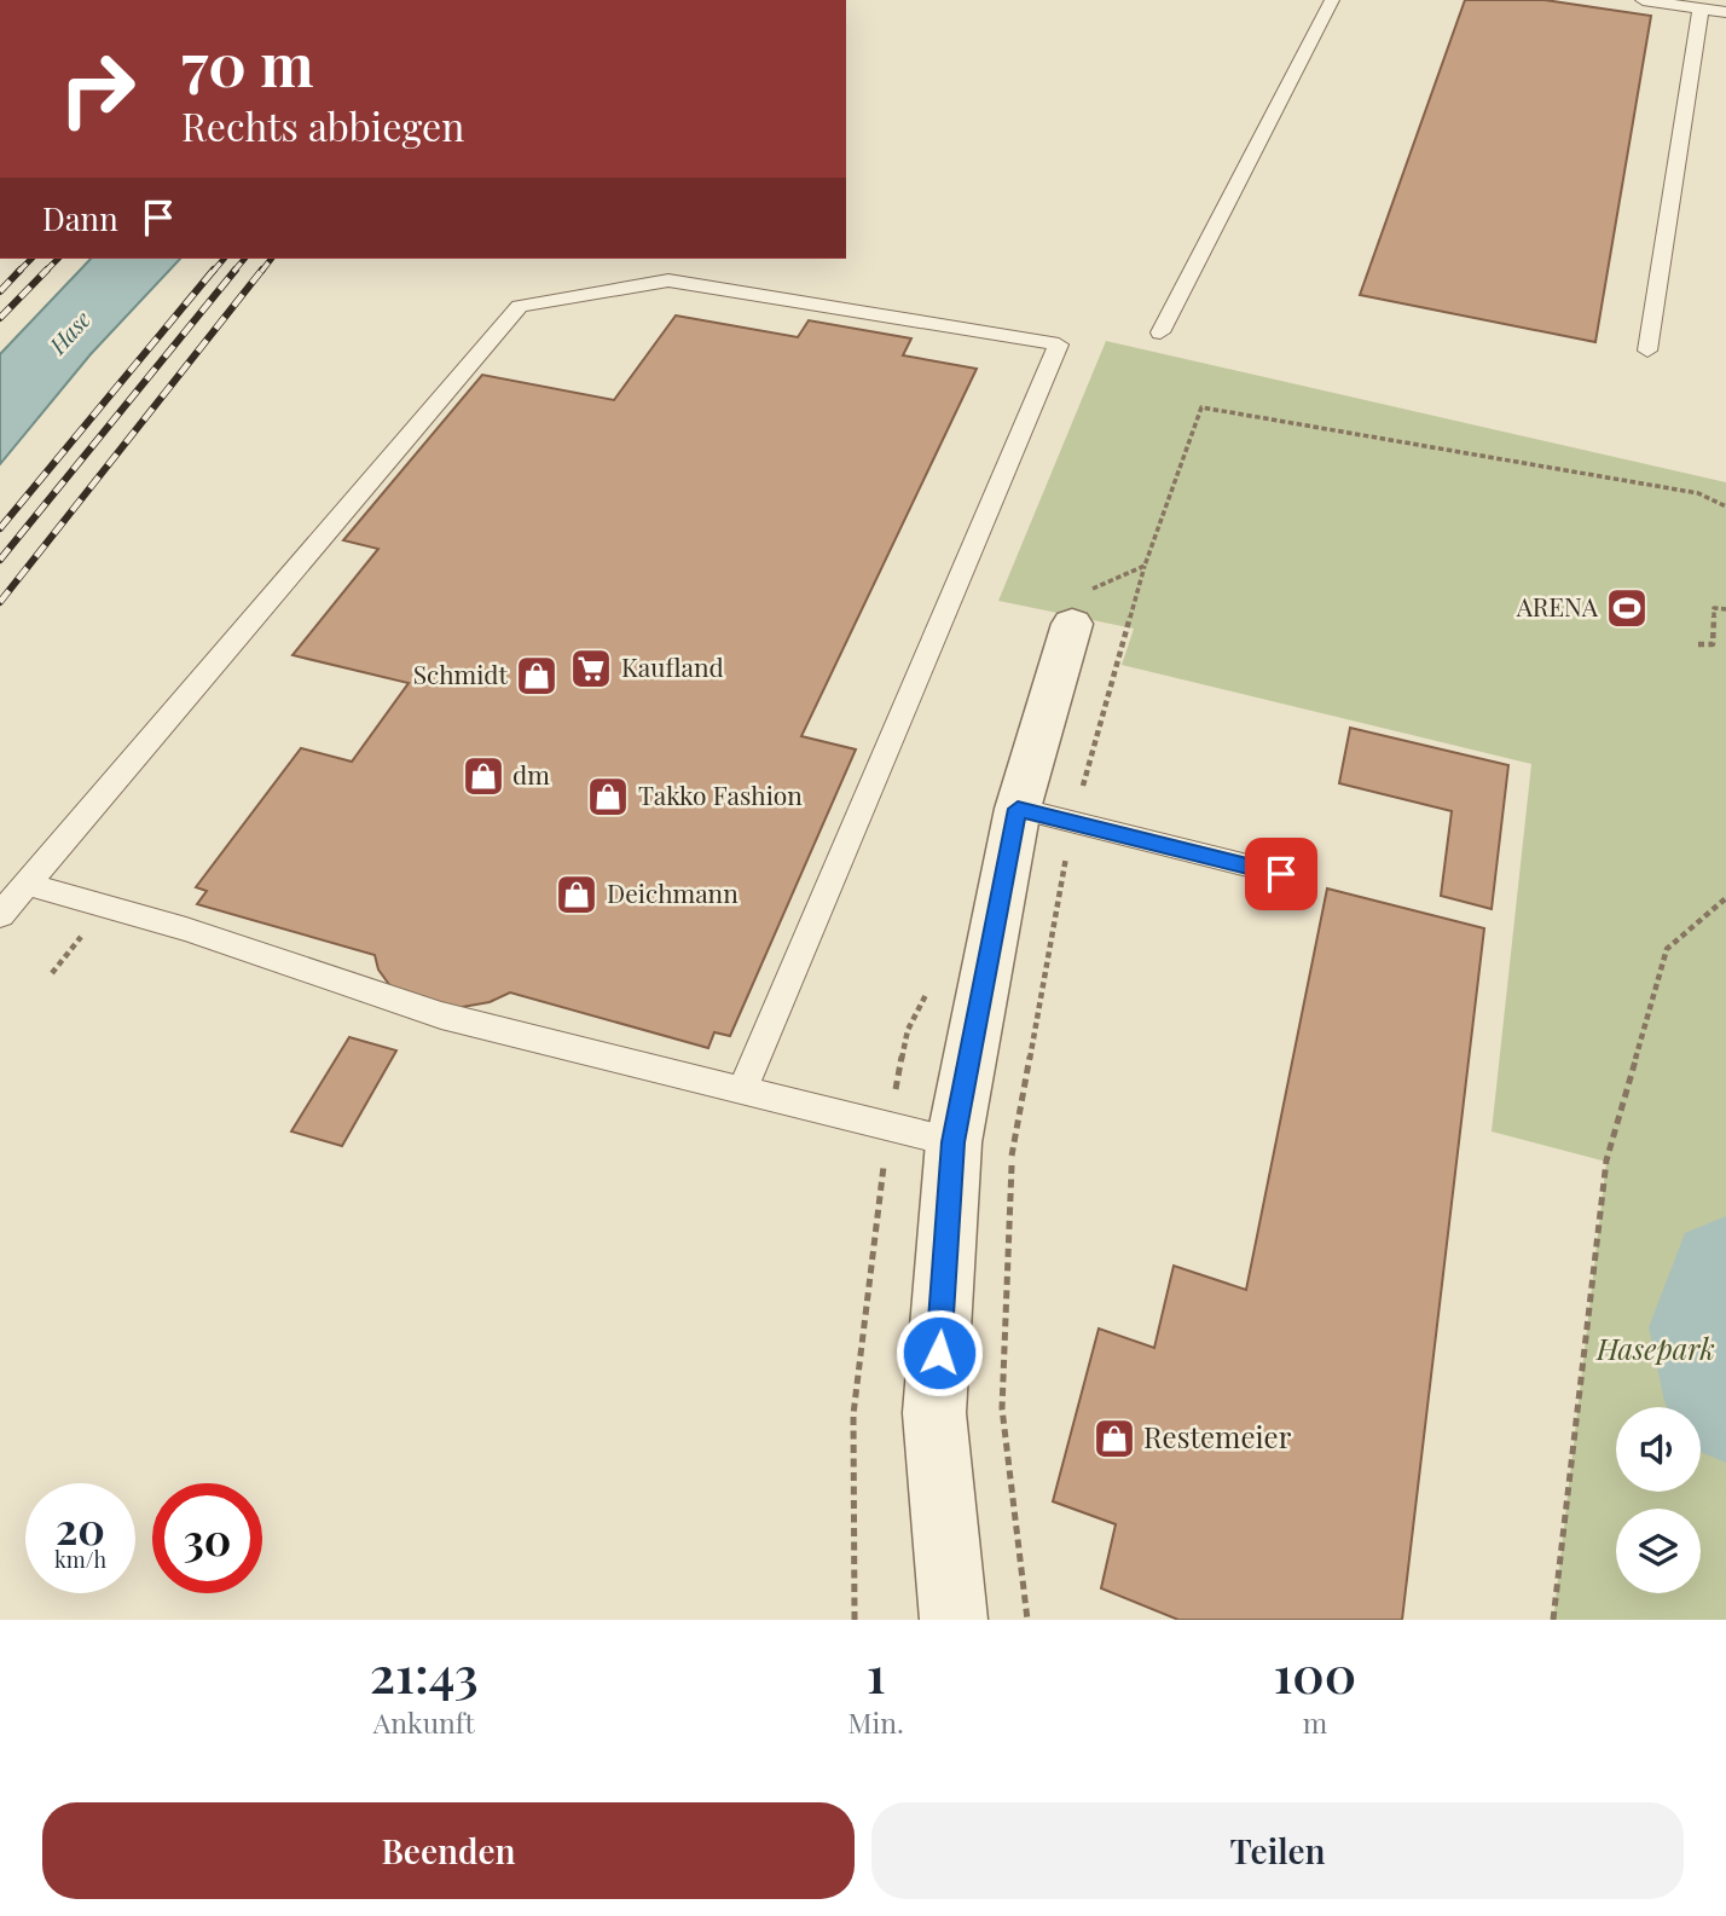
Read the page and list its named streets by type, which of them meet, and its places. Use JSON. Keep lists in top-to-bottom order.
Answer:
{
  "water": ["Hase"],
  "parks": ["Hasepark"],
  "places": {
    "sports": ["ARENA"],
    "supermarket": ["Kaufland"],
    "shop": [
      "Schmidt",
      "dm",
      "Takko Fashion",
      "Deichmann",
      "Restemeier"
    ]
  },
  "page": {
    "turn": ["70 m", "Rechts abbiegen"],
    "then": "Dann",
    "speed": "20 km/h",
    "limit": "30",
    "eta": [
      "21:43",
      "Ankunft",
      "1",
      "Min.",
      "100",
      "m"
    ],
    "buttons": ["Beenden", "Teilen"]
  }
}
